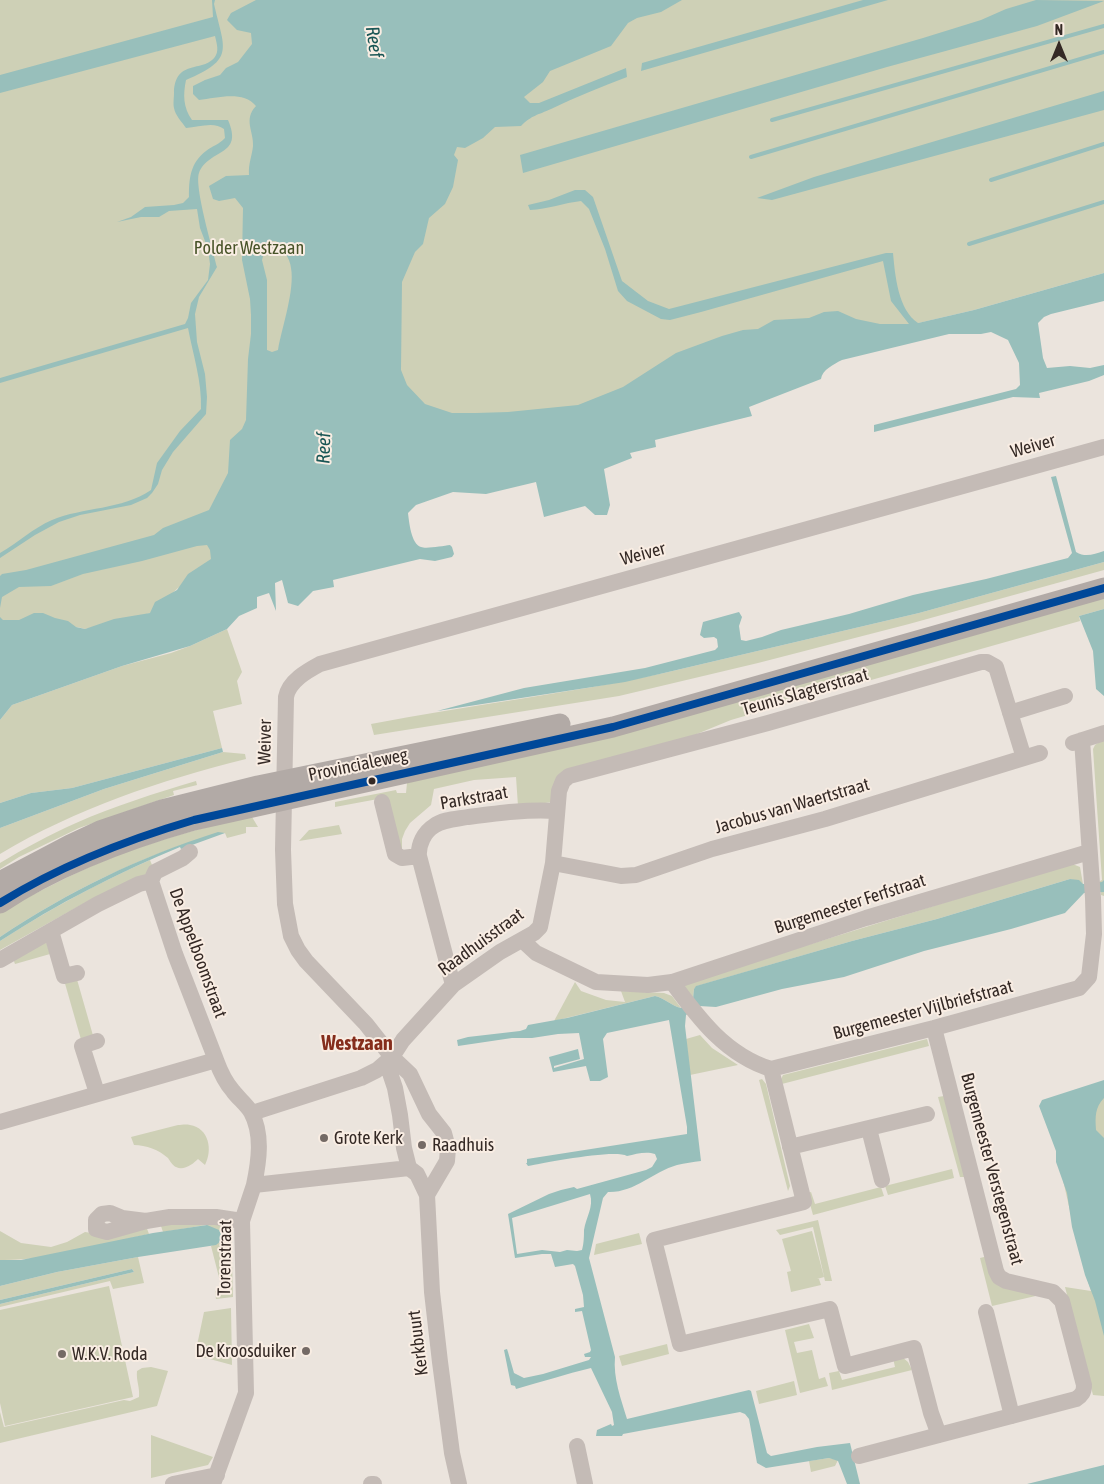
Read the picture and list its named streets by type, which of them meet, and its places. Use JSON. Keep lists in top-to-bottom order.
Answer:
{
  "streets": {
    "main road": ["Provincialeweg"],
    "street": [
      "Weiver",
      "Teunis Slagterstraat",
      "Parkstraat",
      "Jacobus van Waertstraat",
      "Burgemeester Ferfstraat",
      "Raadhuisstraat",
      "De Appelboomstraat",
      "Burgemeester Vijlbriefstraat",
      "Burgemeester Verstegenstraat",
      "Torenstraat",
      "Kerkbuurt"
    ]
  },
  "crossings": [
    ["Weiver", "Provincialeweg"],
    ["Teunis Slagterstraat", "Parkstraat"],
    ["Teunis Slagterstraat", "Jacobus van Waertstraat"],
    ["Teunis Slagterstraat", "Raadhuisstraat"],
    ["Parkstraat", "Raadhuisstraat"],
    ["Jacobus van Waertstraat", "Raadhuisstraat"],
    ["Burgemeester Ferfstraat", "Raadhuisstraat"],
    ["Burgemeester Ferfstraat", "Burgemeester Vijlbriefstraat"],
    ["Raadhuisstraat", "De Appelboomstraat"],
    ["Raadhuisstraat", "Torenstraat"],
    ["Raadhuisstraat", "Kerkbuurt"],
    ["De Appelboomstraat", "Torenstraat"],
    ["Burgemeester Vijlbriefstraat", "Burgemeester Verstegenstraat"]
  ],
  "districts": ["Westzaan"],
  "water": ["Reef"],
  "parks": ["Polder Westzaan"],
  "places": [
    "Grote Kerk",
    "Raadhuis",
    "De Kroosduiker",
    "W.K.V. Roda"
  ],
  "north": "top"
}
